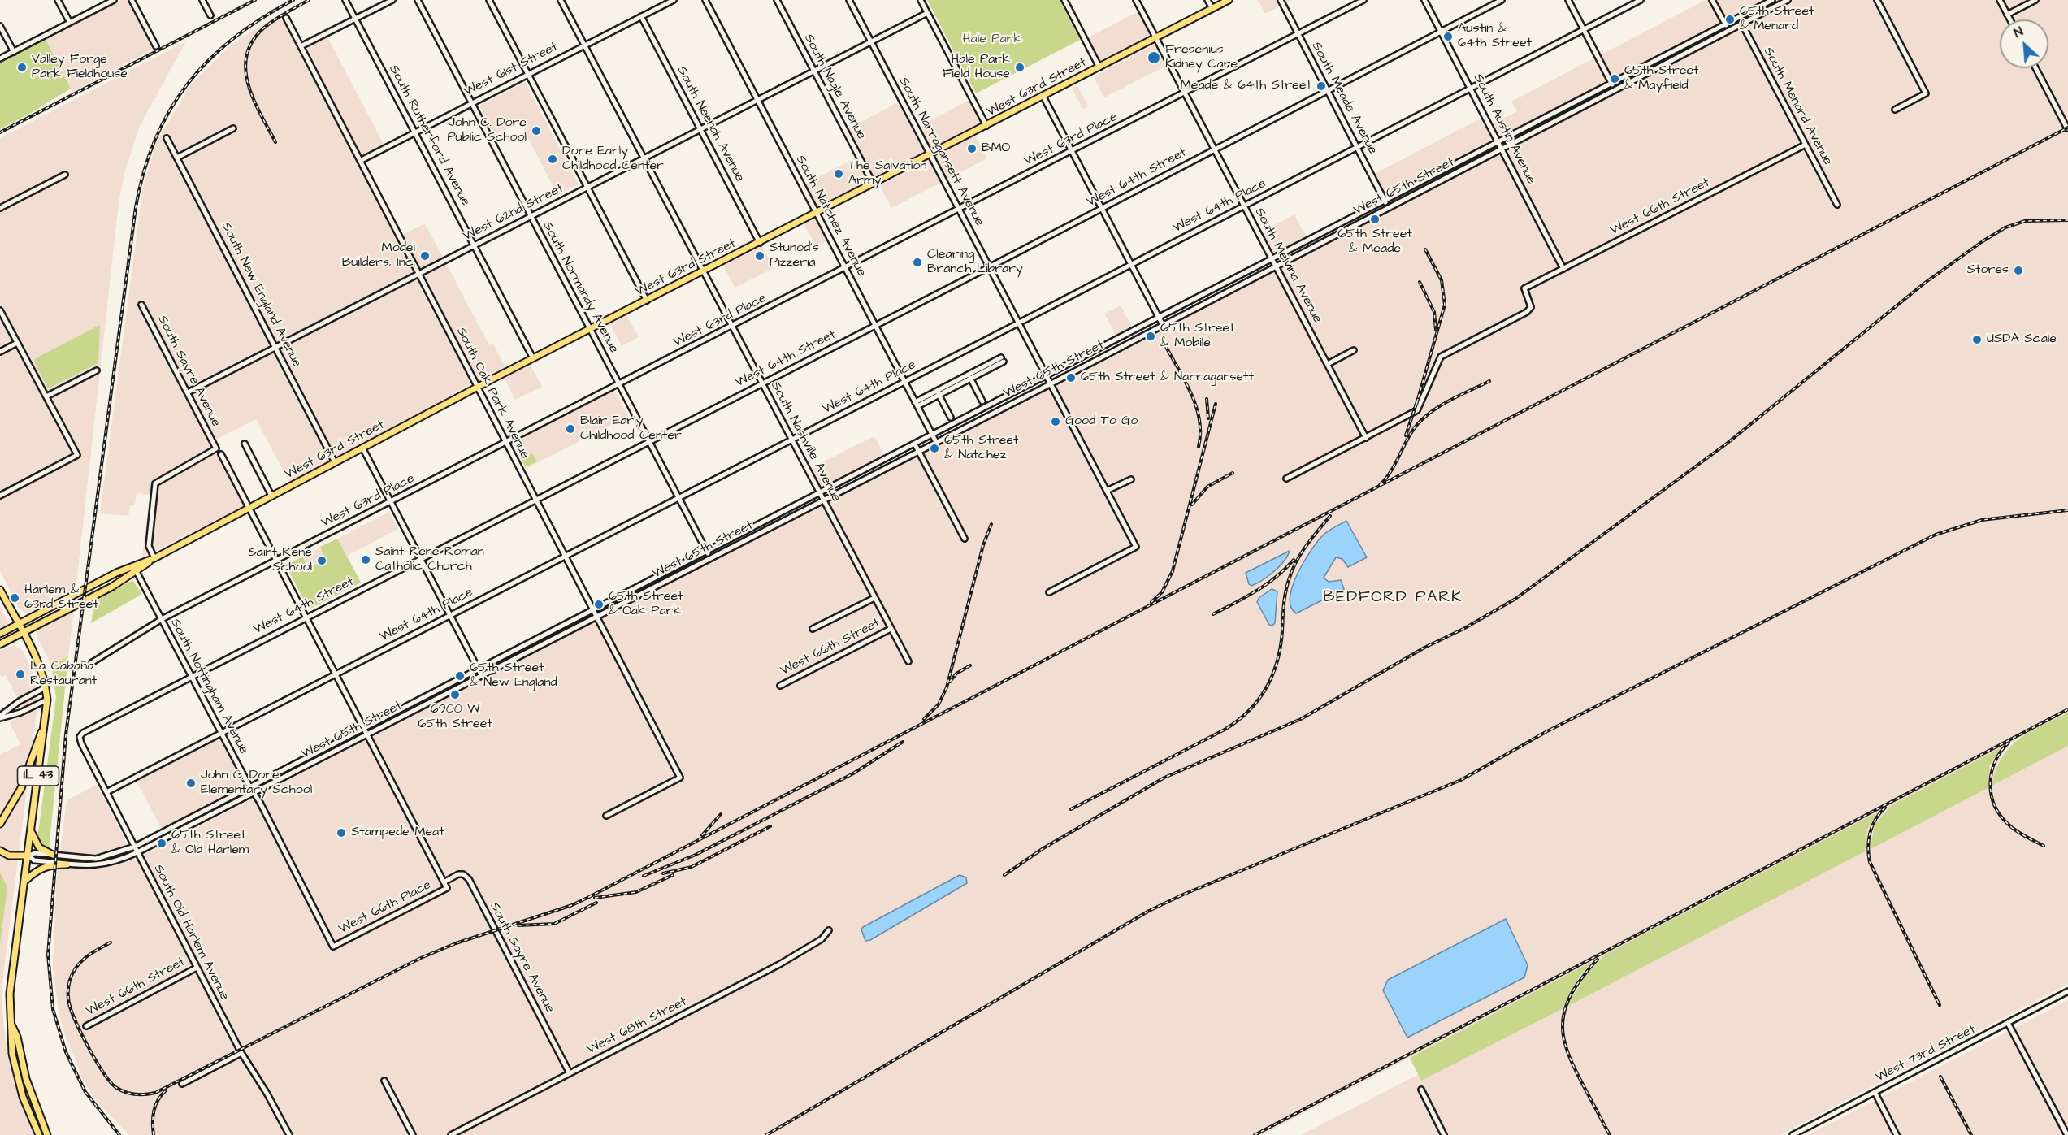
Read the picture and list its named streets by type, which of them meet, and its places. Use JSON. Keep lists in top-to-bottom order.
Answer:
{
  "streets": {
    "main road": ["West 63rd Street", "IL 43"],
    "street": [
      "West 61st Street",
      "South Nagle Avenue",
      "South Meade Avenue",
      "South Menard Avenue",
      "South Neenah Avenue",
      "South Austin Avenue",
      "South Rutherford Avenue",
      "West 63rd Place",
      "South Narragansett Avenue",
      "West 64th Street",
      "West 65th Street",
      "West 64th Place",
      "West 66th Street",
      "West 62nd Street",
      "South Natchez Avenue",
      "South Melvina Avenue",
      "South Normandy Avenue",
      "South New England Avenue",
      "South Sayre Avenue",
      "South Oak Park Avenue",
      "South Nashville Avenue",
      "South Nottingham Avenue",
      "West 66th Place",
      "South Old Harlem Avenue",
      "West 68th Street",
      "West 73rd Street"
    ]
  },
  "crossings": [
    ["West 61st Street", "South Neenah Avenue"],
    ["West 61st Street", "South Rutherford Avenue"],
    ["West 61st Street", "South Normandy Avenue"],
    ["West 61st Street", "South Oak Park Avenue"],
    ["West 61st Street", "South Nashville Avenue"],
    ["South Nagle Avenue", "West 63rd Street"],
    ["South Nagle Avenue", "West 62nd Street"],
    ["West 63rd Street", "South Neenah Avenue"],
    ["West 63rd Street", "South Rutherford Avenue"],
    ["West 63rd Street", "South Narragansett Avenue"],
    ["West 63rd Street", "South Natchez Avenue"],
    ["West 63rd Street", "South Melvina Avenue"],
    ["West 63rd Street", "South Normandy Avenue"],
    ["West 63rd Street", "South New England Avenue"],
    ["West 63rd Street", "South Sayre Avenue"],
    ["West 63rd Street", "South Oak Park Avenue"],
    ["West 63rd Street", "South Nashville Avenue"],
    ["West 63rd Street", "South Nottingham Avenue"],
    ["West 63rd Street", "IL 43"],
    ["South Meade Avenue", "West 63rd Place"],
    ["South Meade Avenue", "West 64th Street"],
    ["South Meade Avenue", "West 65th Street"],
    ["South Meade Avenue", "West 64th Place"],
    ["South Menard Avenue", "West 65th Street"],
    ["South Menard Avenue", "West 66th Street"],
    ["South Neenah Avenue", "West 62nd Street"],
    ["South Austin Avenue", "West 64th Street"],
    ["South Austin Avenue", "West 65th Street"],
    ["South Austin Avenue", "West 64th Place"],
    ["South Austin Avenue", "West 66th Street"],
    ["South Rutherford Avenue", "West 62nd Street"],
    ["West 63rd Place", "South Narragansett Avenue"],
    ["West 63rd Place", "South Natchez Avenue"],
    ["West 63rd Place", "South Melvina Avenue"],
    ["West 63rd Place", "South Normandy Avenue"],
    ["West 63rd Place", "South Oak Park Avenue"],
    ["West 63rd Place", "South Nashville Avenue"],
    ["West 63rd Place", "South Nottingham Avenue"],
    ["South Narragansett Avenue", "West 64th Street"],
    ["South Narragansett Avenue", "West 65th Street"],
    ["South Narragansett Avenue", "West 64th Place"],
    ["South Narragansett Avenue", "West 62nd Street"],
    ["West 64th Street", "South Natchez Avenue"],
    ["West 64th Street", "South Melvina Avenue"],
    ["West 64th Street", "South Normandy Avenue"],
    ["West 64th Street", "South Oak Park Avenue"],
    ["West 64th Street", "South Nashville Avenue"],
    ["West 64th Street", "South Nottingham Avenue"],
    ["West 64th Street", "South Old Harlem Avenue"],
    ["West 65th Street", "South Natchez Avenue"],
    ["West 65th Street", "South Melvina Avenue"],
    ["West 65th Street", "South Normandy Avenue"],
    ["West 65th Street", "South Oak Park Avenue"],
    ["West 65th Street", "South Nashville Avenue"],
    ["West 65th Street", "South Nottingham Avenue"],
    ["West 65th Street", "IL 43"],
    ["West 65th Street", "South Old Harlem Avenue"],
    ["West 64th Place", "South Natchez Avenue"],
    ["West 64th Place", "South Melvina Avenue"],
    ["West 64th Place", "South Normandy Avenue"],
    ["West 64th Place", "South Oak Park Avenue"],
    ["West 64th Place", "South Nashville Avenue"],
    ["West 64th Place", "South Nottingham Avenue"],
    ["West 64th Place", "South Old Harlem Avenue"],
    ["West 66th Street", "South Melvina Avenue"],
    ["West 66th Street", "South Nashville Avenue"],
    ["West 66th Street", "South Old Harlem Avenue"],
    ["West 62nd Street", "South Natchez Avenue"],
    ["West 62nd Street", "South Normandy Avenue"],
    ["West 62nd Street", "South New England Avenue"],
    ["West 62nd Street", "South Sayre Avenue"],
    ["West 62nd Street", "South Oak Park Avenue"],
    ["West 62nd Street", "South Nashville Avenue"],
    ["South Sayre Avenue", "West 66th Place"],
    ["South Sayre Avenue", "West 68th Street"],
    ["South Nottingham Avenue", "West 66th Place"]
  ],
  "districts": ["BEDFORD PARK"],
  "parks": ["Hale Park"],
  "places": [
    "65th Street & Menard",
    "Austin & 64th Street",
    "Fresenius Kidney Care",
    "Valley Forge Park Fieldhouse",
    "Hale Park Field House",
    "65th Street & Mayfield",
    "Meade & 64th Street",
    "John C. Dore Public School",
    "BMO",
    "Dore Early Childhood Center",
    "The Salvation Army",
    "65th Street & Meade",
    "Model Builders, Inc.",
    "Stunod's Pizzeria",
    "Clearing Branch Library",
    "Stores",
    "65th Street & Mobile",
    "USDA Scale",
    "65th Street & Narragansett",
    "Good To Go",
    "Blair Early Childhood Center",
    "65th Street & Natchez",
    "Saint Rene Roman Catholic Church",
    "Saint Rene School",
    "Harlem & 63rd Street",
    "65th Street & Oak Park",
    "La Cabaña Restaurant",
    "65th Street & New England",
    "6900 W 65th Street",
    "John C. Dore Elementary School",
    "Stampede Meat",
    "65th Street & Old Harlem"
  ],
  "north": "top left"
}
